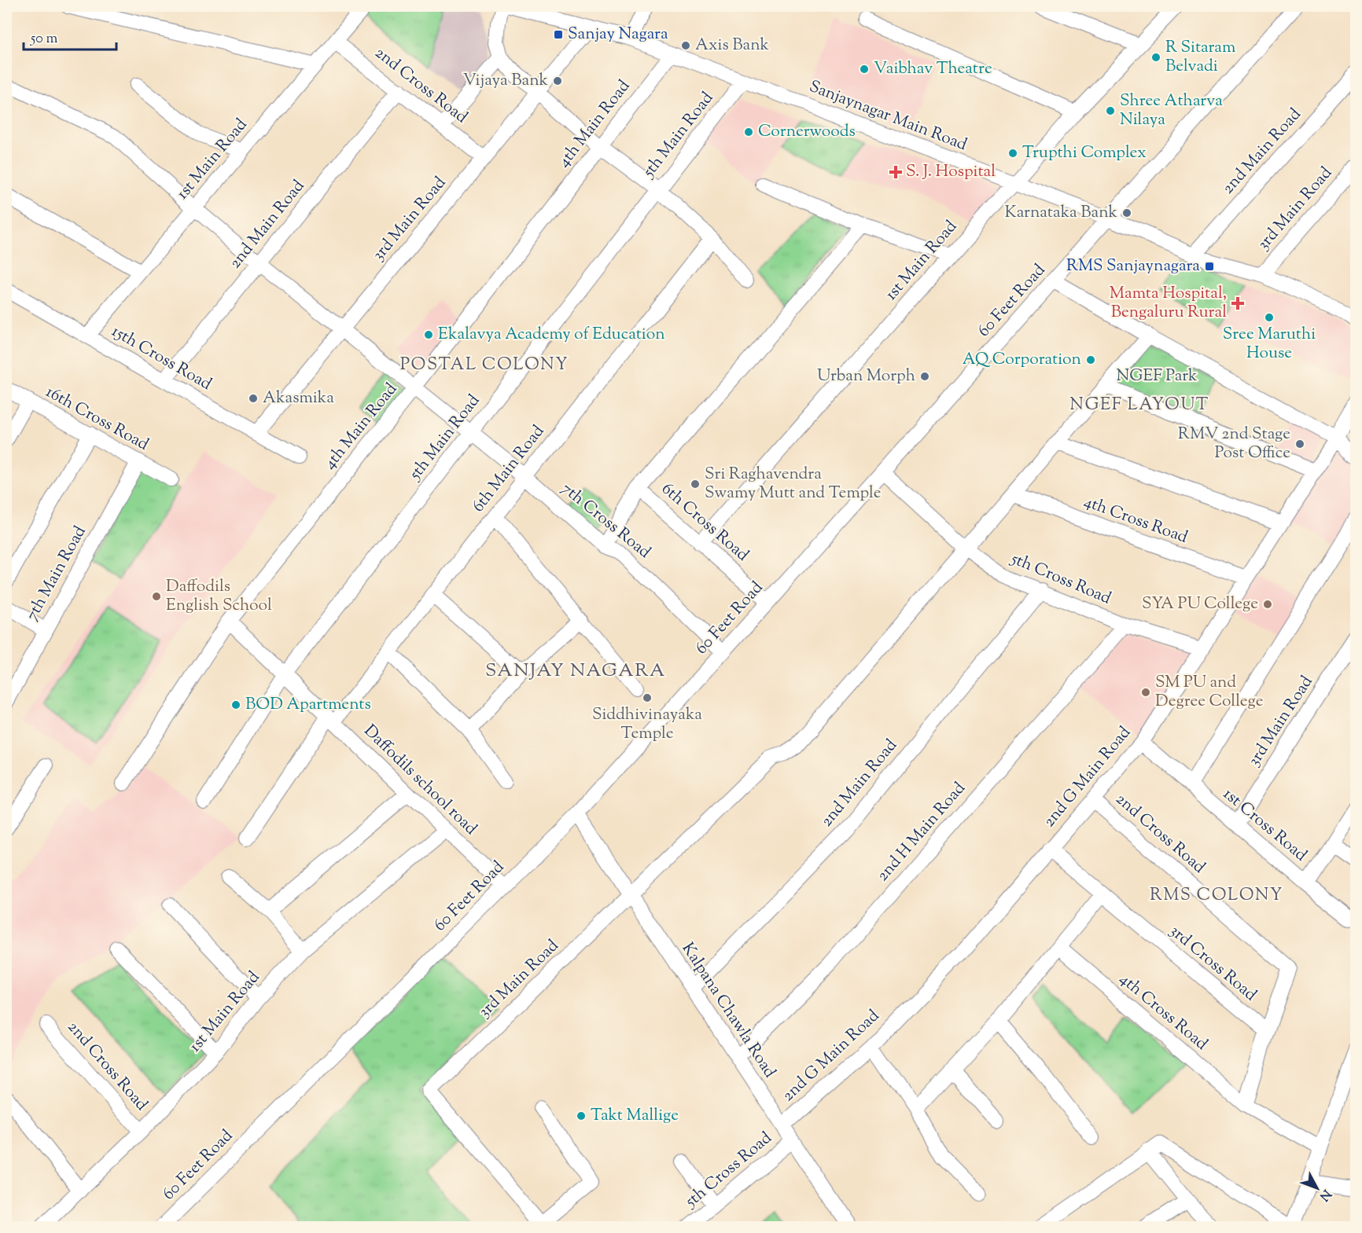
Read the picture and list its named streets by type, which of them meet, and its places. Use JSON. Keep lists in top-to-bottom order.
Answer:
{
  "streets": {
    "street": [
      "2nd Cross Road",
      "Sanjaynagar Main Road",
      "4th Main Road",
      "5th Main Road",
      "2nd Main Road",
      "1st Main Road",
      "3rd Main Road",
      "60 Feet Road",
      "15th Cross Road",
      "16th Cross Road",
      "6th Main Road",
      "4th Cross Road",
      "7th Cross Road",
      "6th Cross Road",
      "7th Main Road",
      "5th Cross Road",
      "2nd G Main Road",
      "Daffodils school road",
      "1st Cross Road",
      "2nd H Main Road",
      "3rd Cross Road",
      "Kalpana Chawla Road"
    ]
  },
  "crossings": [
    ["2nd Cross Road", "2nd Main Road"],
    ["2nd Cross Road", "1st Main Road"],
    ["2nd Cross Road", "3rd Main Road"],
    ["2nd Cross Road", "2nd G Main Road"],
    ["2nd Cross Road", "3rd Cross Road"],
    ["Sanjaynagar Main Road", "4th Main Road"],
    ["Sanjaynagar Main Road", "5th Main Road"],
    ["Sanjaynagar Main Road", "2nd Main Road"],
    ["Sanjaynagar Main Road", "1st Main Road"],
    ["Sanjaynagar Main Road", "3rd Main Road"],
    ["Sanjaynagar Main Road", "60 Feet Road"],
    ["4th Main Road", "7th Cross Road"],
    ["4th Main Road", "Daffodils school road"],
    ["5th Main Road", "7th Cross Road"],
    ["5th Main Road", "Daffodils school road"],
    ["2nd Main Road", "15th Cross Road"],
    ["2nd Main Road", "7th Cross Road"],
    ["2nd Main Road", "5th Cross Road"],
    ["2nd Main Road", "Kalpana Chawla Road"],
    ["1st Main Road", "15th Cross Road"],
    ["1st Main Road", "7th Cross Road"],
    ["1st Main Road", "6th Cross Road"],
    ["1st Main Road", "Daffodils school road"],
    ["3rd Main Road", "15th Cross Road"],
    ["3rd Main Road", "4th Cross Road"],
    ["3rd Main Road", "7th Cross Road"],
    ["3rd Main Road", "5th Cross Road"],
    ["3rd Main Road", "1st Cross Road"],
    ["3rd Main Road", "Kalpana Chawla Road"],
    ["60 Feet Road", "7th Cross Road"],
    ["60 Feet Road", "6th Cross Road"],
    ["60 Feet Road", "5th Cross Road"],
    ["60 Feet Road", "Daffodils school road"],
    ["60 Feet Road", "Kalpana Chawla Road"],
    ["16th Cross Road", "7th Main Road"],
    ["6th Main Road", "7th Cross Road"],
    ["6th Main Road", "Daffodils school road"],
    ["4th Cross Road", "2nd G Main Road"],
    ["5th Cross Road", "2nd G Main Road"],
    ["5th Cross Road", "2nd H Main Road"],
    ["5th Cross Road", "Kalpana Chawla Road"],
    ["2nd G Main Road", "1st Cross Road"],
    ["2nd G Main Road", "3rd Cross Road"],
    ["2nd G Main Road", "Kalpana Chawla Road"],
    ["2nd H Main Road", "Kalpana Chawla Road"]
  ],
  "districts": [
    "POSTAL COLONY",
    "NGEF LAYOUT",
    "SANJAY NAGARA",
    "RMS COLONY"
  ],
  "parks": ["NGEF Park"],
  "places": {
    "transit": ["Sanjay Nagara", "RMS Sanjaynagara"],
    "other": [
      "Axis Bank",
      "R Sitaram Belvadi",
      "Vaibhav Theatre",
      "Vijaya Bank",
      "Shree Atharva Nilaya",
      "Cornerwoods",
      "Trupthi Complex",
      "Karnataka Bank",
      "Sree Maruthi House",
      "Ekalavya Academy of Education",
      "AQ Corporation",
      "Urban Morph",
      "Akasmika",
      "RMV 2nd Stage Post Office",
      "Sri Raghavendra Swamy Mutt and Temple",
      "Daffodils English School",
      "SYA PU College",
      "SM PU and Degree College",
      "Siddhivinayaka Temple",
      "BOD Apartments",
      "Takt Mallige"
    ],
    "health": ["S. J. Hospital", "Mamta Hospital, Bengaluru Rural"]
  },
  "scale_bar": "50 m",
  "north": "bottom right"
}
